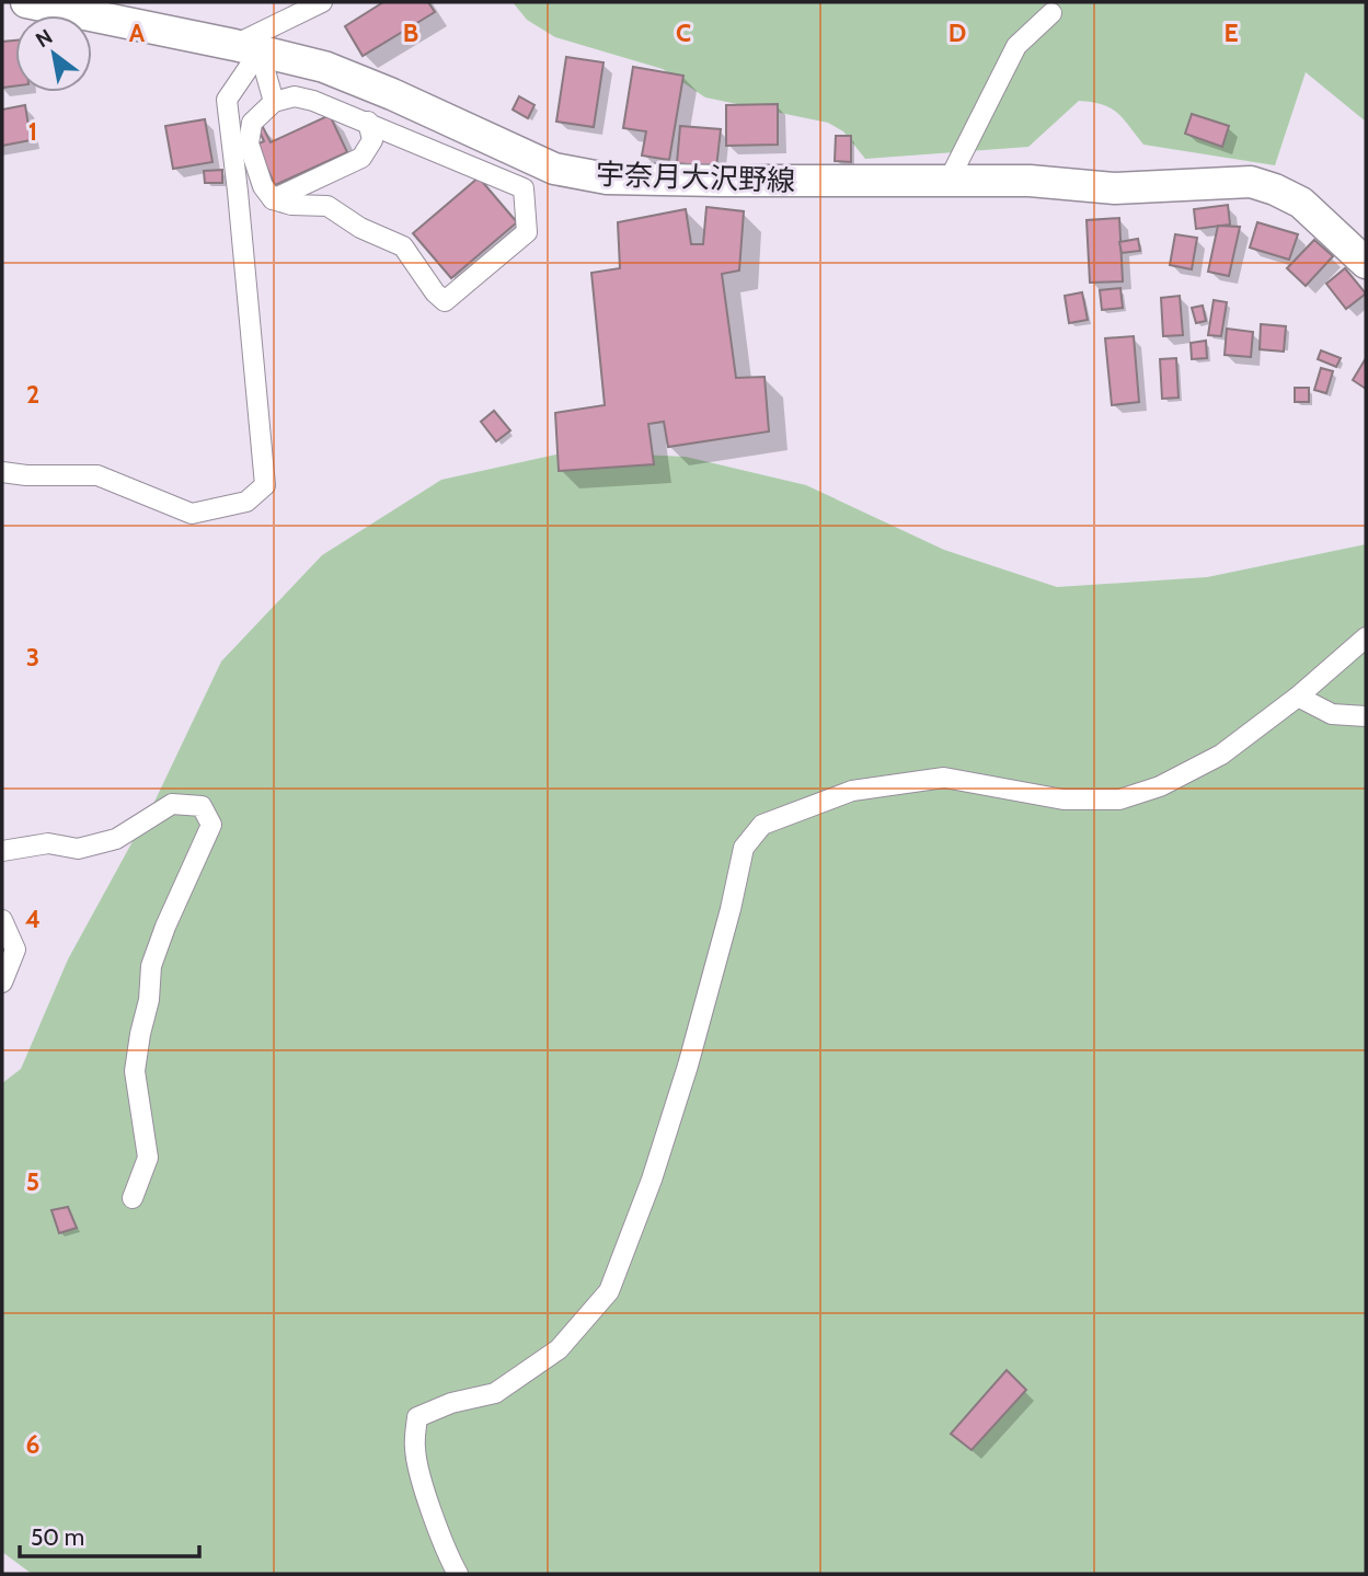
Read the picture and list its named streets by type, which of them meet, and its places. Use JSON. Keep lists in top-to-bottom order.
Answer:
{
  "streets": {
    "main road": ["宇奈月大沢野線"]
  },
  "scale_bar": "50 m",
  "north": "top left",
  "grid": {
    "columns": [
      "A",
      "B",
      "C",
      "D",
      "E"
    ],
    "rows": [
      "1",
      "2",
      "3",
      "4",
      "5",
      "6"
    ]
  }
}
